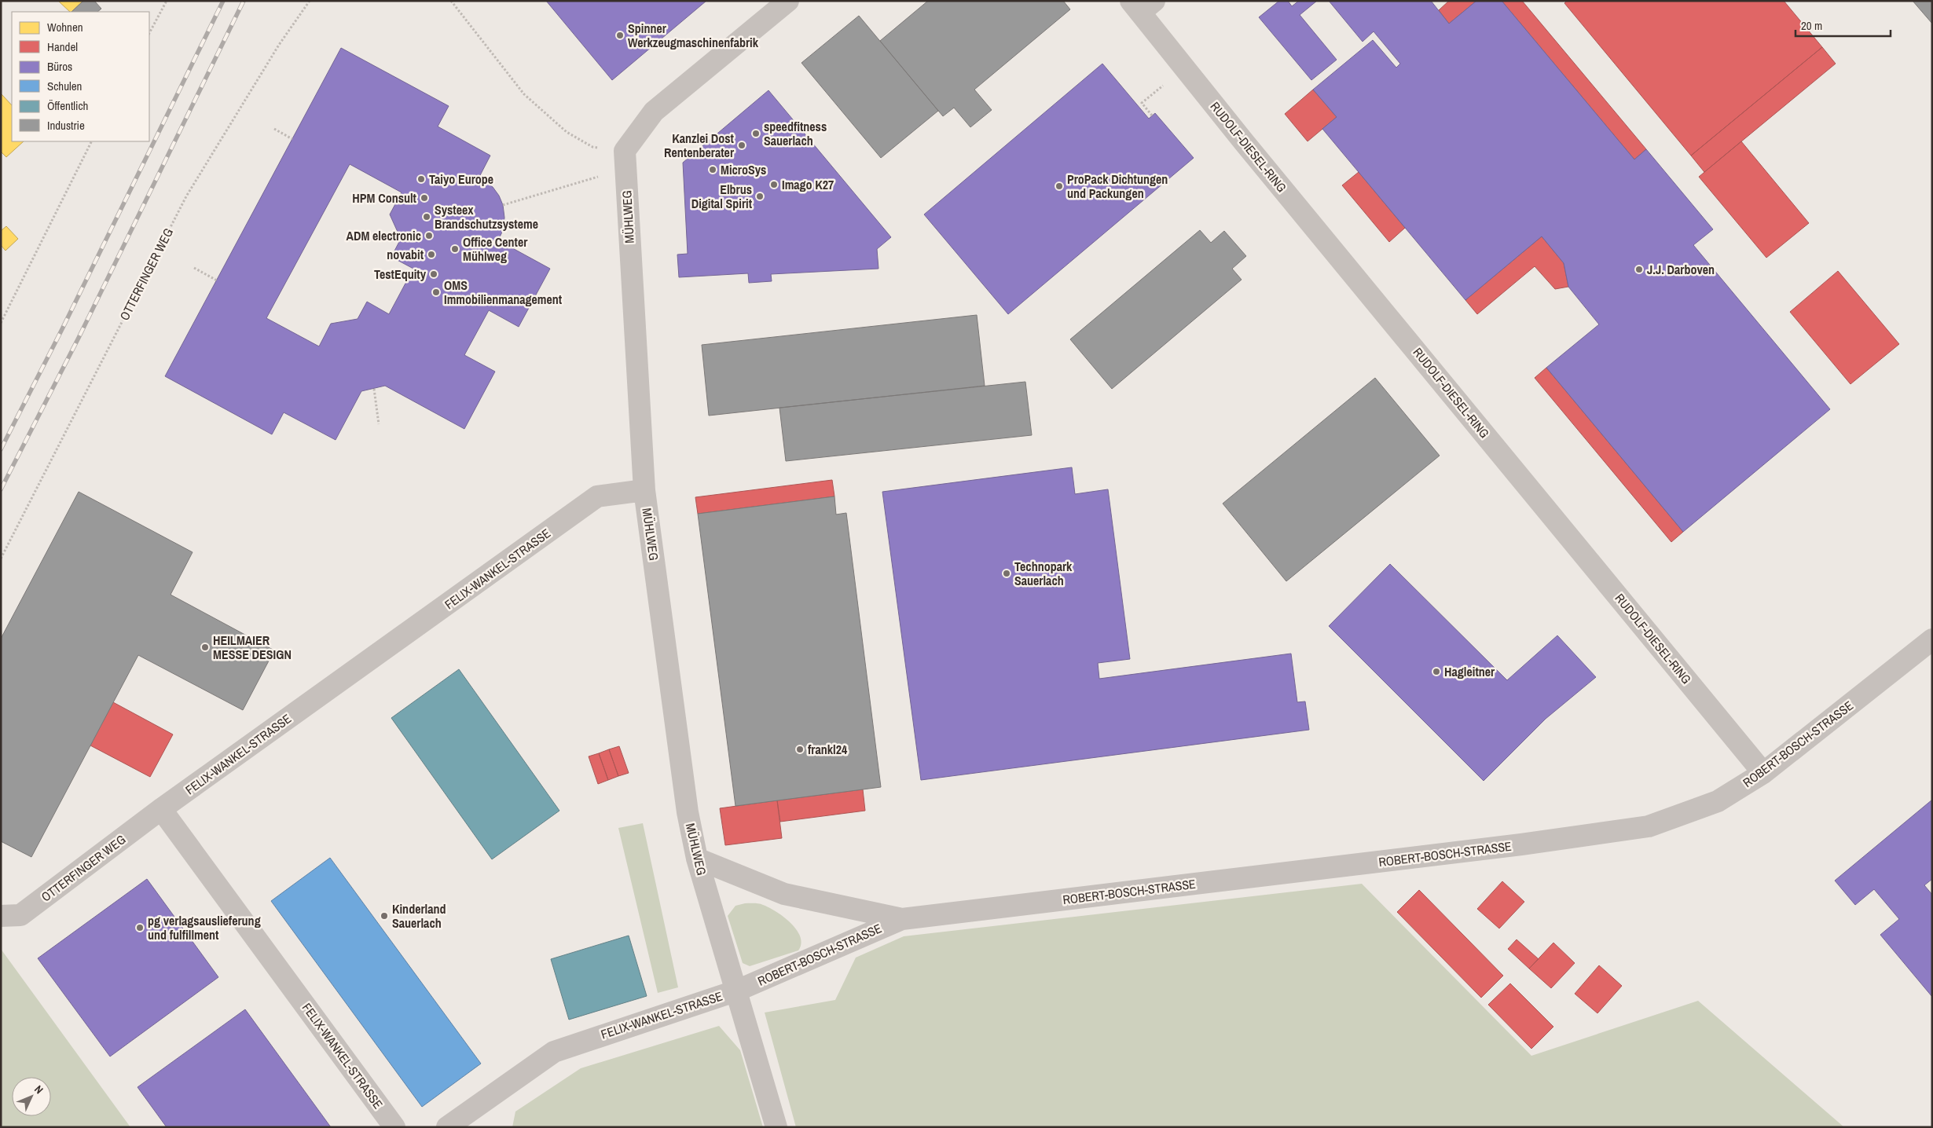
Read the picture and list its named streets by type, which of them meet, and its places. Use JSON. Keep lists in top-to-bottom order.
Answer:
{
  "streets": {
    "street": [
      "RUDOLF-DIESEL-RING",
      "MÜHLWEG",
      "OTTERFINGER WEG",
      "FELIX-WANKEL-STRASSE",
      "ROBERT-BOSCH-STRASSE"
    ]
  },
  "crossings": [
    ["RUDOLF-DIESEL-RING", "ROBERT-BOSCH-STRASSE"],
    ["MÜHLWEG", "FELIX-WANKEL-STRASSE"],
    ["MÜHLWEG", "ROBERT-BOSCH-STRASSE"],
    ["OTTERFINGER WEG", "FELIX-WANKEL-STRASSE"],
    ["FELIX-WANKEL-STRASSE", "ROBERT-BOSCH-STRASSE"]
  ],
  "places": [
    "Spinner Werkzeugmaschinenfabrik",
    "speedfitness Sauerlach",
    "Kanzlei Dost Rentenberater",
    "MicroSys",
    "Taiyo Europe",
    "Imago K27",
    "ProPack Dichtungen und Packungen",
    "Elbrus Digital Spirit",
    "HPM Consult",
    "Systeex Brandschutzsysteme",
    "ADM electronic",
    "Office Center Mühlweg",
    "novabit",
    "J.J. Darboven",
    "TestEquity",
    "OMS Immobilienmanagement",
    "Technopark Sauerlach",
    "HEILMAIER MESSE DESIGN",
    "Hagleitner",
    "frankl24",
    "Kinderland Sauerlach",
    "pg verlagsauslieferung und fulfillment"
  ],
  "legend": [
    "Wohnen",
    "Handel",
    "Büros",
    "Schulen",
    "Öffentlich",
    "Industrie"
  ],
  "scale_bar": "20 m",
  "north": "top right"
}
